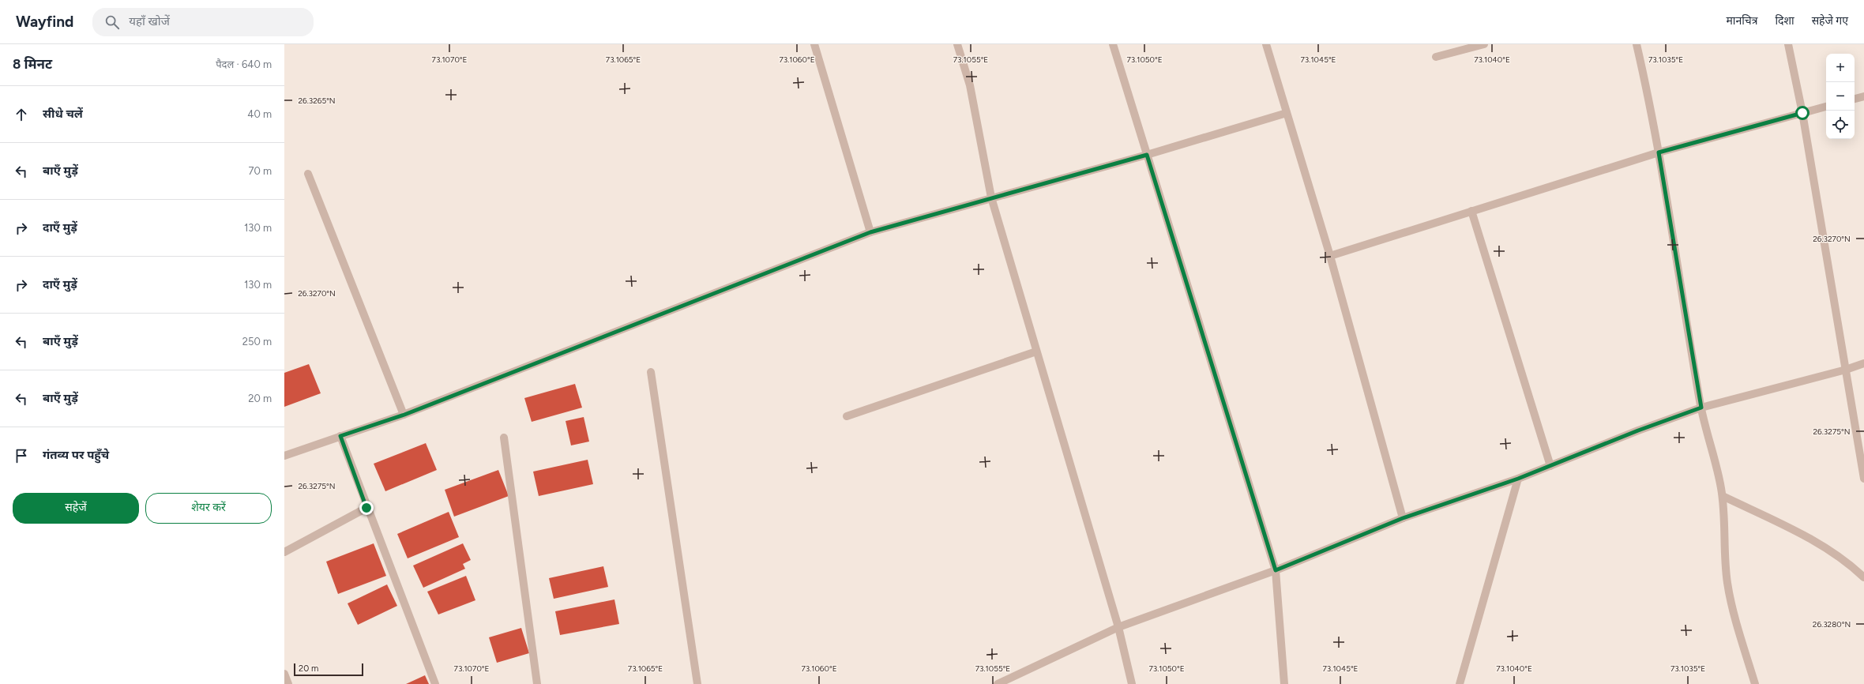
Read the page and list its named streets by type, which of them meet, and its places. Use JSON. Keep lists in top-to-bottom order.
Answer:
{
  "scale_bar": "20 m",
  "page": {
    "header": "Wayfind",
    "search": "यहाँ खोजें",
    "nav": ["मानचित्र", "दिशा", "सहेजे गए"],
    "heading": ["8 मिनट", "पैदल · 640 m"],
    "map_buttons": ["+", "−"],
    "list": [
      ["सीधे चलें", "40 m"],
      ["बाएँ मुड़ें", "70 m"],
      ["दाएँ मुड़ें", "130 m"],
      ["दाएँ मुड़ें", "130 m"],
      ["बाएँ मुड़ें", "250 m"],
      ["बाएँ मुड़ें", "20 m"],
      "गंतव्य पर पहुँचे"
    ],
    "buttons": ["सहेजें", "शेयर करें"],
    "scale": "20 m"
  },
  "coordinates": [
    "73.1070°E",
    "73.1065°E",
    "73.1060°E",
    "73.1055°E",
    "73.1050°E",
    "73.1045°E",
    "73.1040°E",
    "73.1035°E",
    "26.3265°N",
    "26.3270°N",
    "26.3275°N",
    "26.3280°N"
  ]
}
